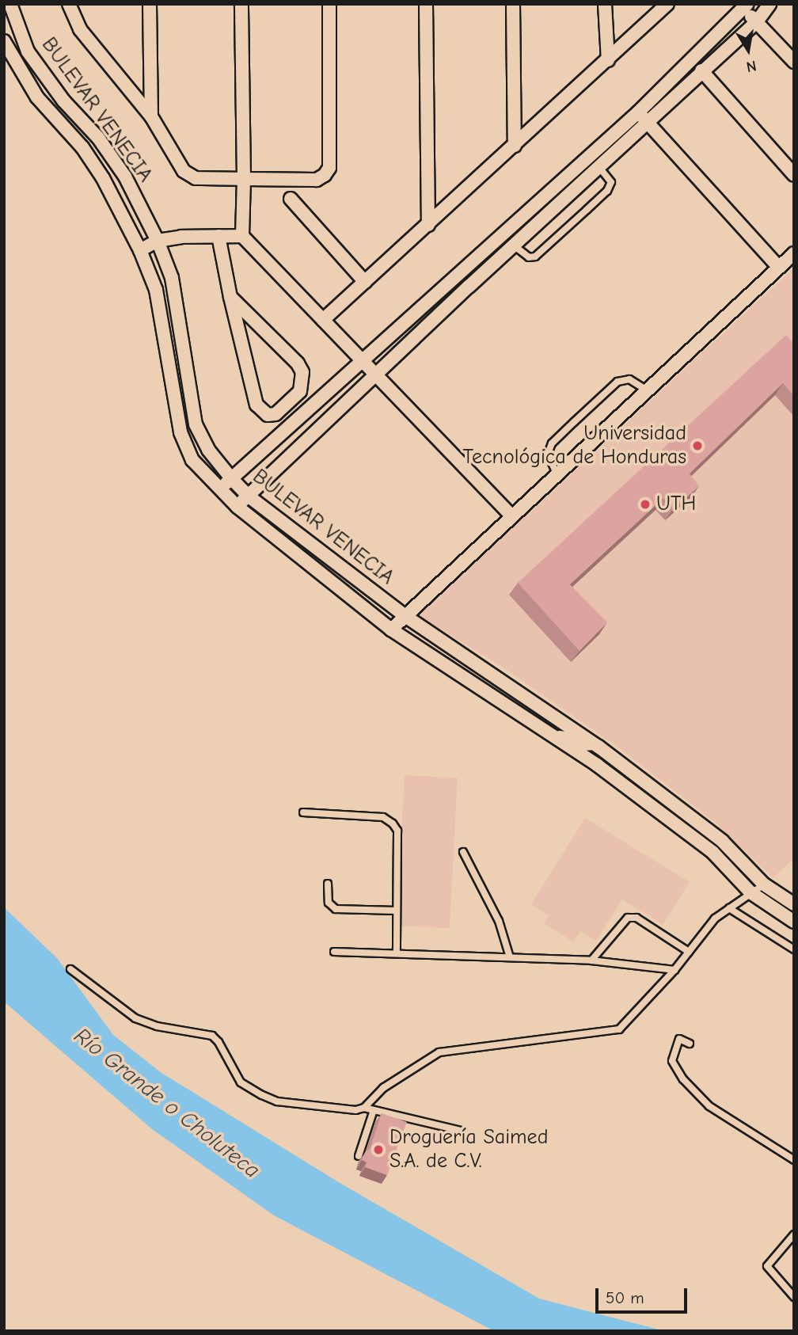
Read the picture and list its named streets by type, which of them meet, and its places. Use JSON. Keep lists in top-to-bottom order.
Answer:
{
  "streets": {
    "street": ["BULEVAR VENECIA"]
  },
  "water": ["Río Grande o Choluteca"],
  "places": ["Universidad Tecnológica de Honduras", "UTH", "Droguería Saimed S.A. de C.V."],
  "scale_bar": "50 m",
  "north": "bottom"
}
